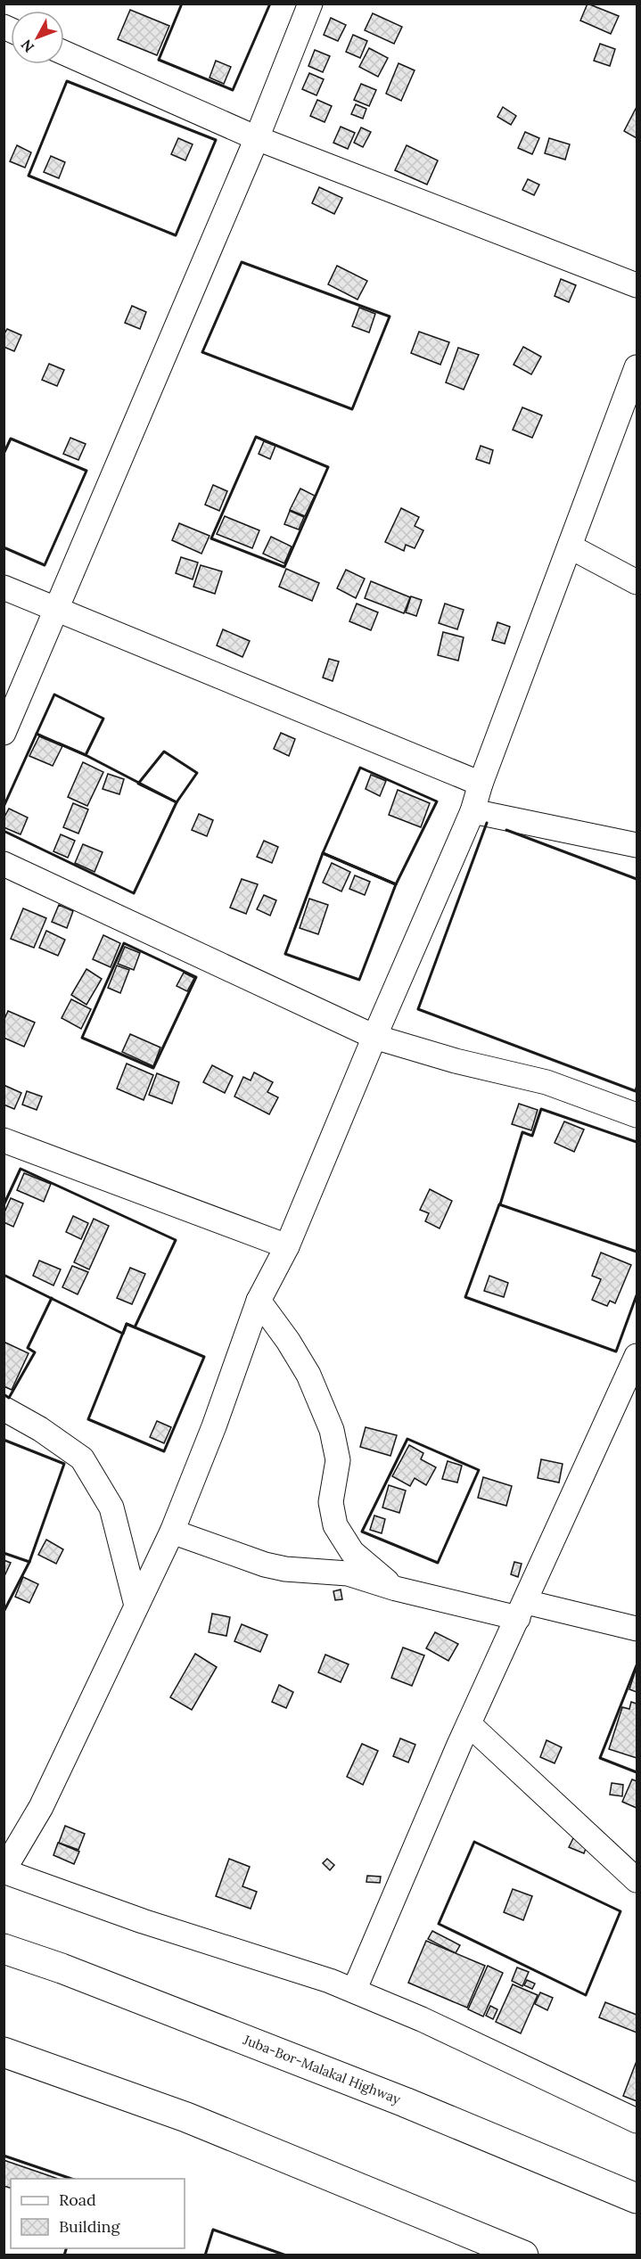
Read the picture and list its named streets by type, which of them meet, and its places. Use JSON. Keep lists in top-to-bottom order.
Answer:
{
  "streets": {
    "highway": ["Juba-Bor-Malakal Highway"]
  },
  "legend": ["Road", "Building"],
  "north": "bottom left"
}
